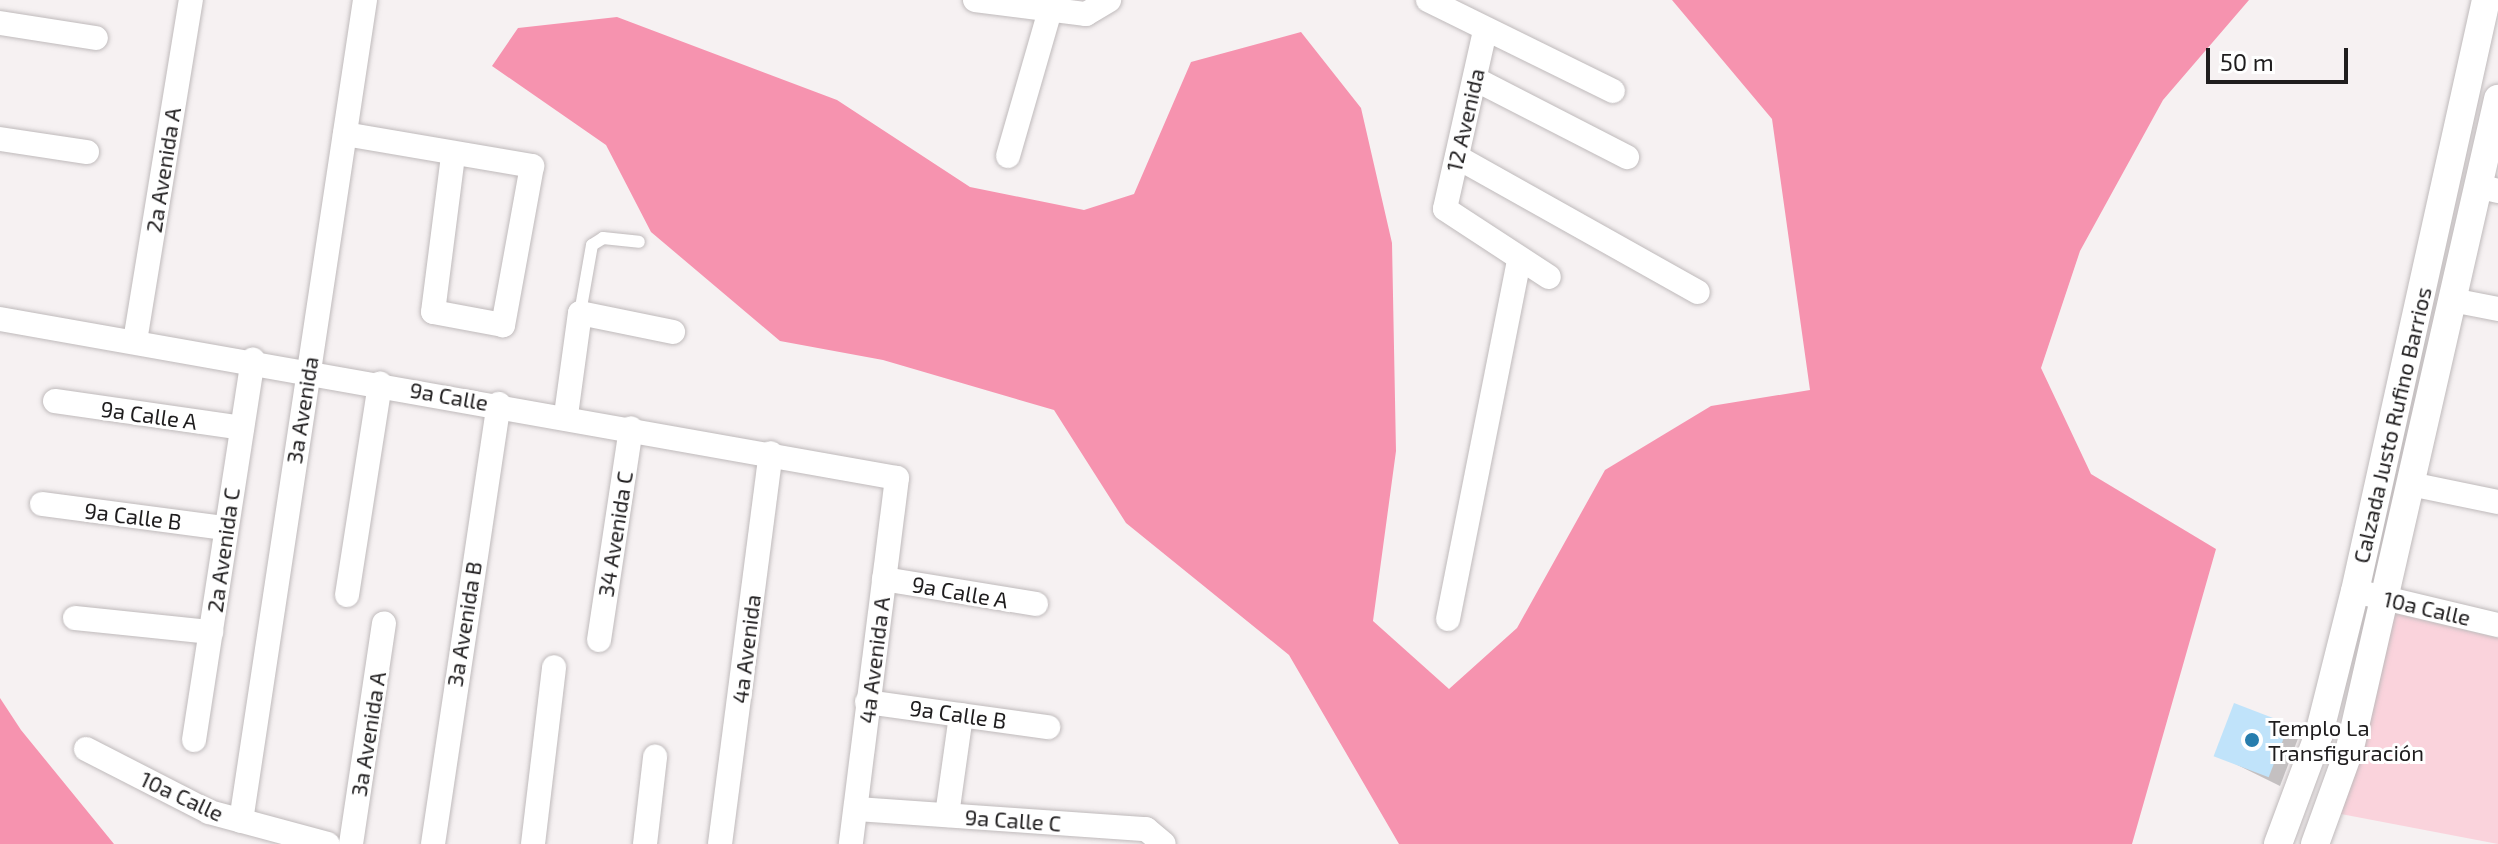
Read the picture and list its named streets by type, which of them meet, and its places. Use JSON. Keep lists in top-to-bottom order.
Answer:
{
  "streets": {
    "street": [
      "12 Avenida",
      "2a Avenida A",
      "9a Calle",
      "3a Avenida",
      "9a Calle A",
      "Calzada Justo Rufino Barrios",
      "9a Calle B",
      "34 Avenida C",
      "2a Avenida C",
      "10a Calle",
      "3a Avenida B",
      "4a Avenida",
      "4a Avenida A",
      "3a Avenida A",
      "9a Calle C"
    ]
  },
  "crossings": [
    ["2a Avenida A", "9a Calle"],
    ["9a Calle", "3a Avenida"],
    ["9a Calle", "34 Avenida C"],
    ["9a Calle", "2a Avenida C"],
    ["9a Calle", "3a Avenida B"],
    ["9a Calle", "4a Avenida"],
    ["9a Calle", "4a Avenida A"],
    ["3a Avenida", "10a Calle"],
    ["9a Calle A", "2a Avenida C"],
    ["9a Calle A", "4a Avenida A"],
    ["Calzada Justo Rufino Barrios", "10a Calle"],
    ["9a Calle B", "2a Avenida C"],
    ["9a Calle B", "4a Avenida A"],
    ["4a Avenida A", "9a Calle C"]
  ],
  "places": ["Templo La Transfiguración"],
  "scale_bar": "50 m"
}
